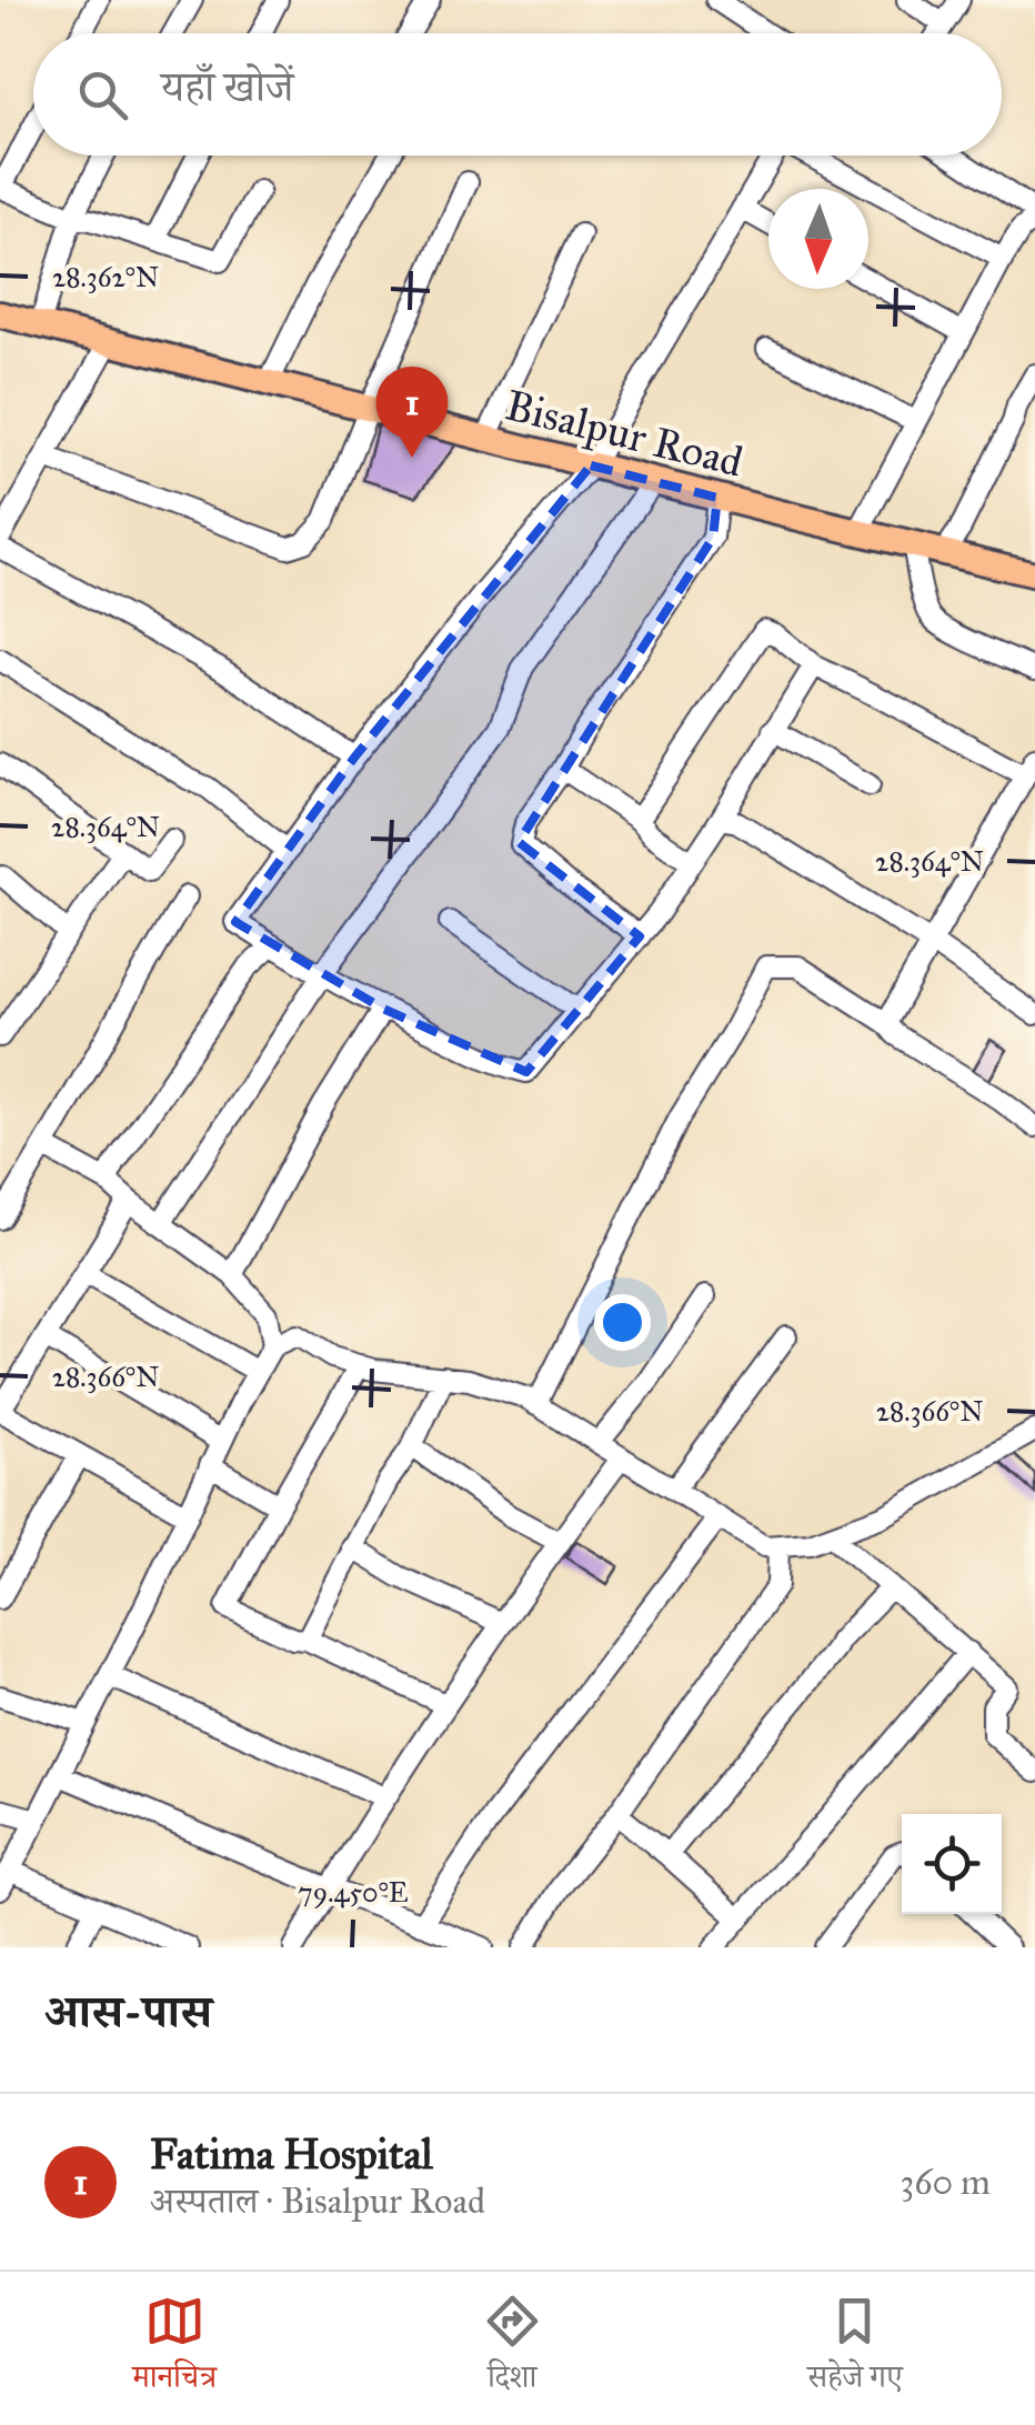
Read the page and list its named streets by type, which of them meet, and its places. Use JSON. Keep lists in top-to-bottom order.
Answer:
{
  "streets": {
    "main road": ["Bisalpur Road"]
  },
  "north": "bottom",
  "page": {
    "search": "यहाँ खोजें",
    "pins": "1",
    "heading": "आस-पास",
    "list": [
      {
        "mark": "1",
        "name": "Fatima Hospital",
        "note": "अस्पताल · Bisalpur Road",
        "value": "360 m"
      }
    ],
    "nav": ["मानचित्र", "दिशा", "सहेजे गए"]
  },
  "coordinates": [
    "28.362°N",
    "28.364°N",
    "28.366°N",
    "79.450°E"
  ]
}
